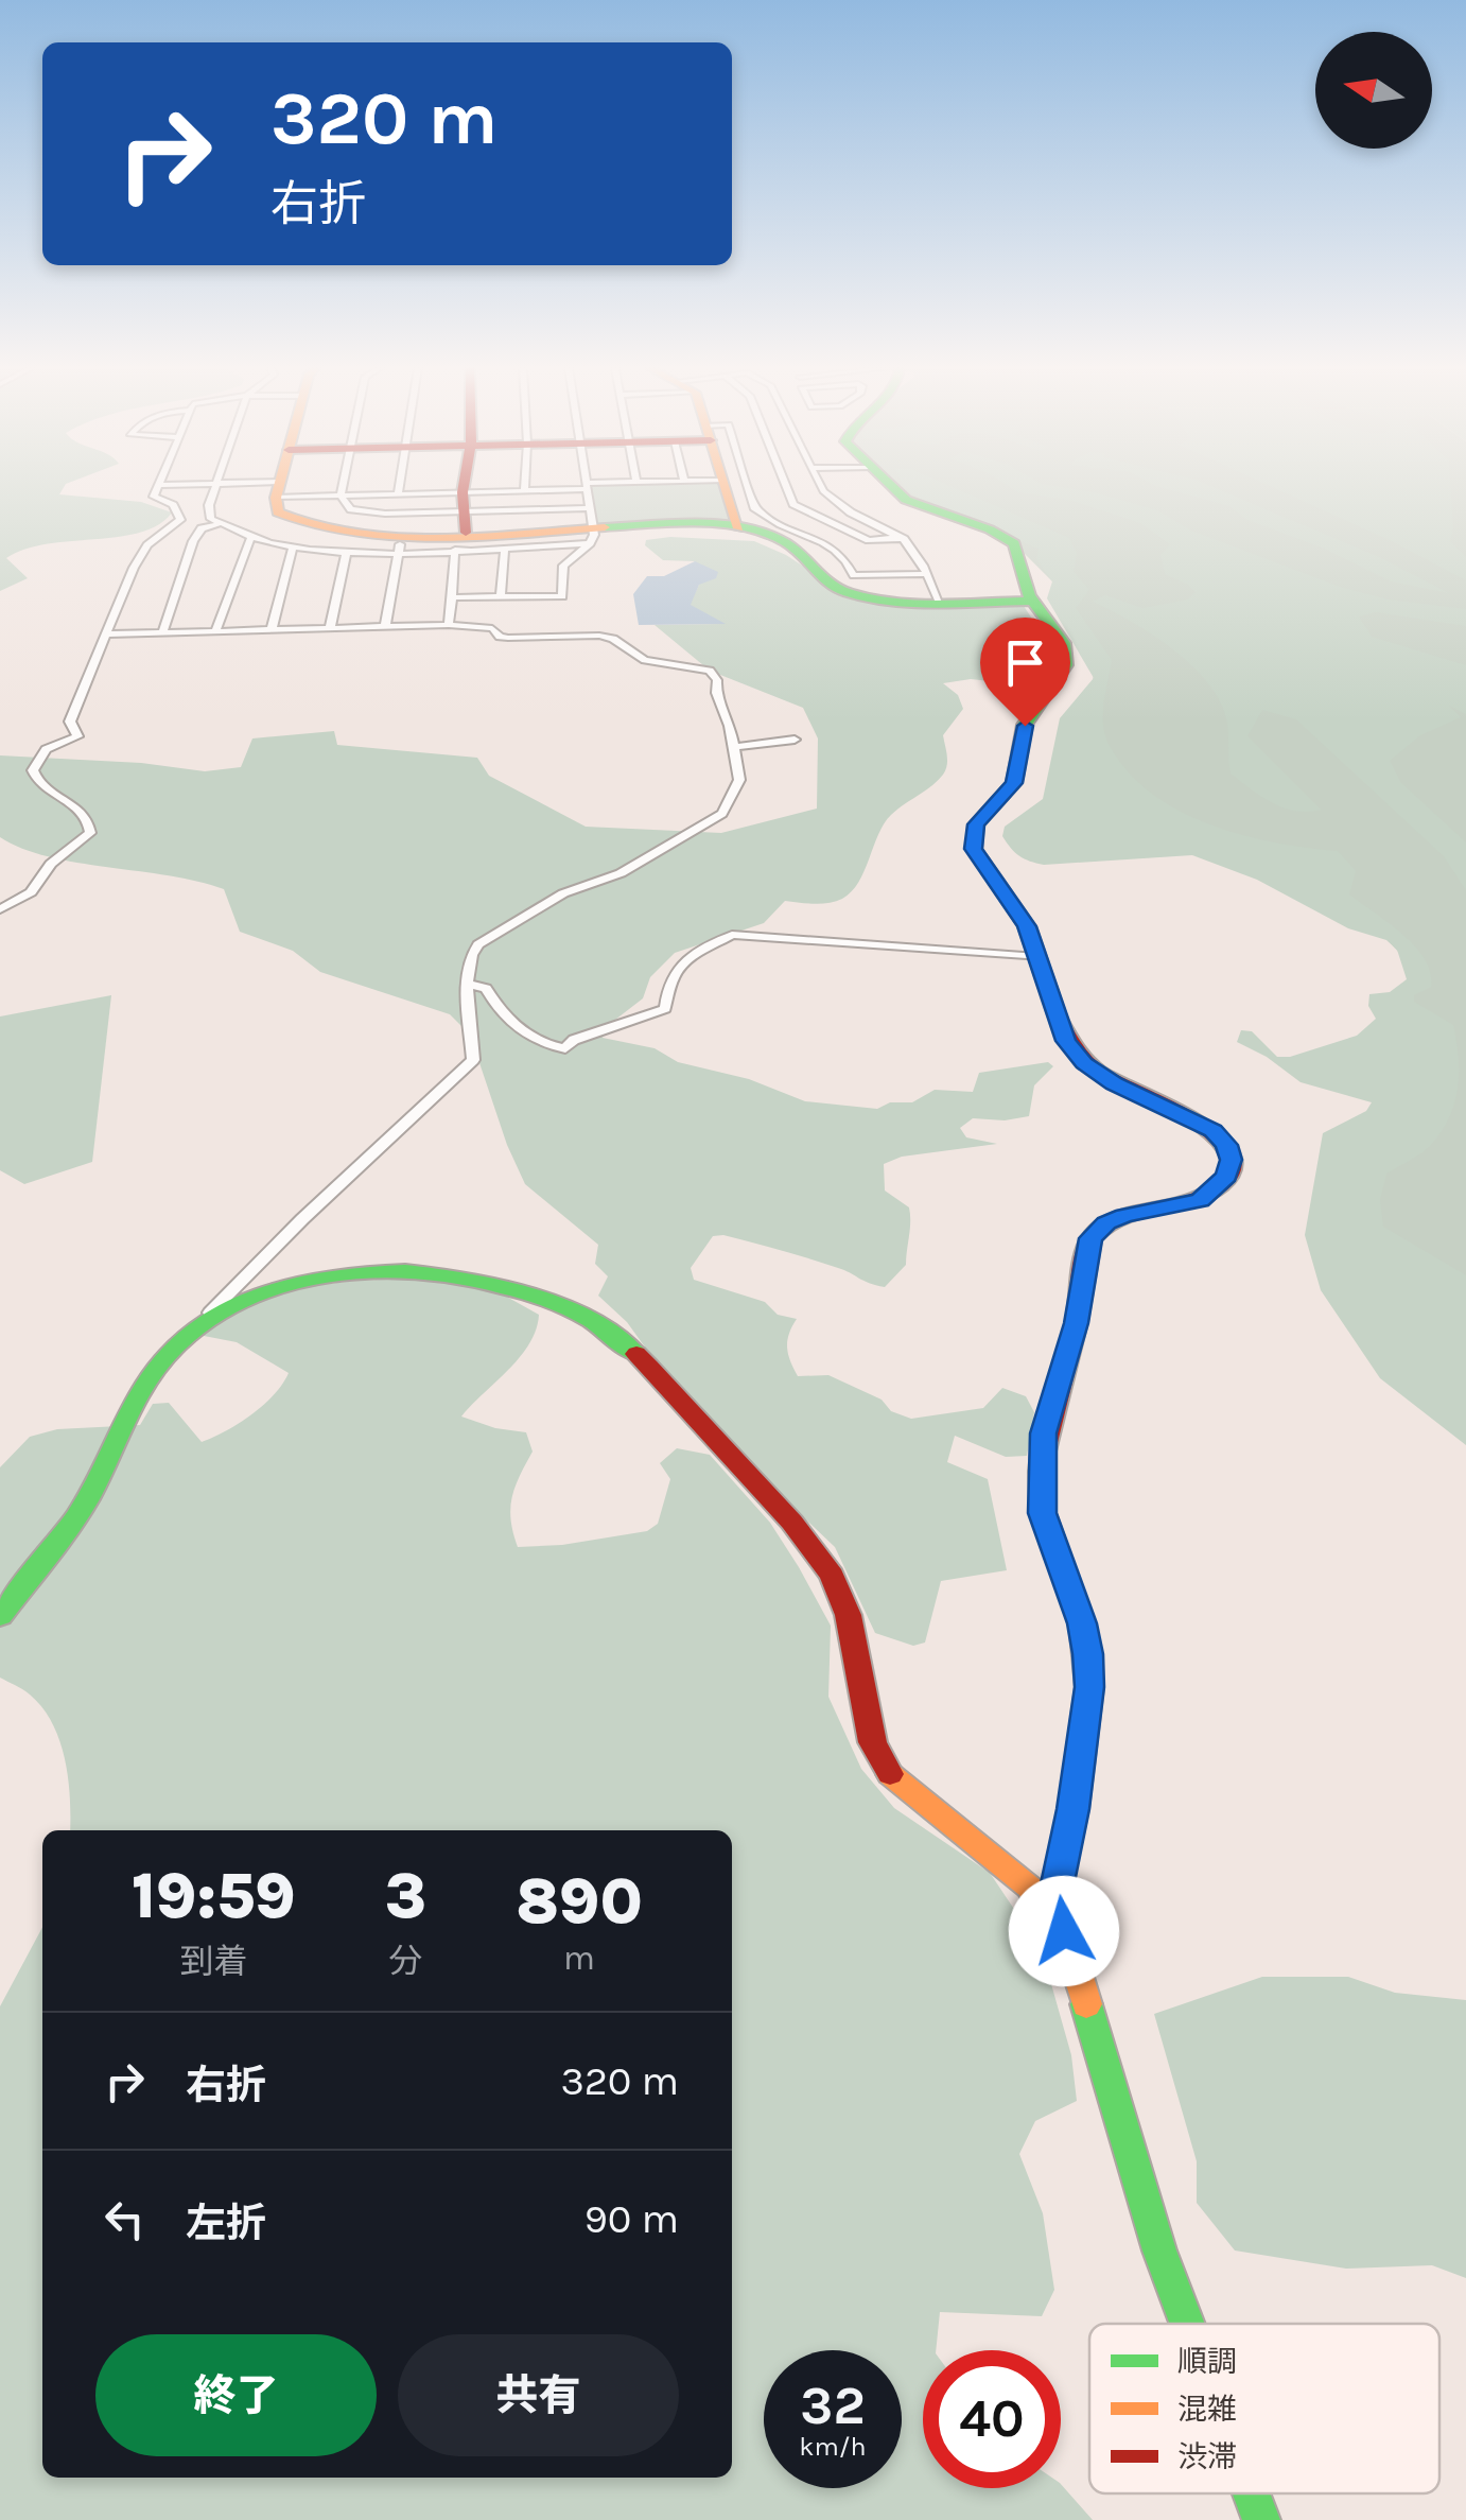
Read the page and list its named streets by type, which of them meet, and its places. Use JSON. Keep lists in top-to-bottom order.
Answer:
{
  "legend": ["順調", "混雑", "渋滞"],
  "north": "left",
  "page": {
    "turn": ["320 m", "右折"],
    "eta": [
      "19:59",
      "到着",
      "3",
      "分",
      "890",
      "m"
    ],
    "list": [
      {
        "name": "右折",
        "value": "320 m"
      },
      {
        "name": "左折",
        "value": "90 m"
      }
    ],
    "buttons": ["終了", "共有"],
    "speed": "32 km/h",
    "limit": "40"
  }
}
